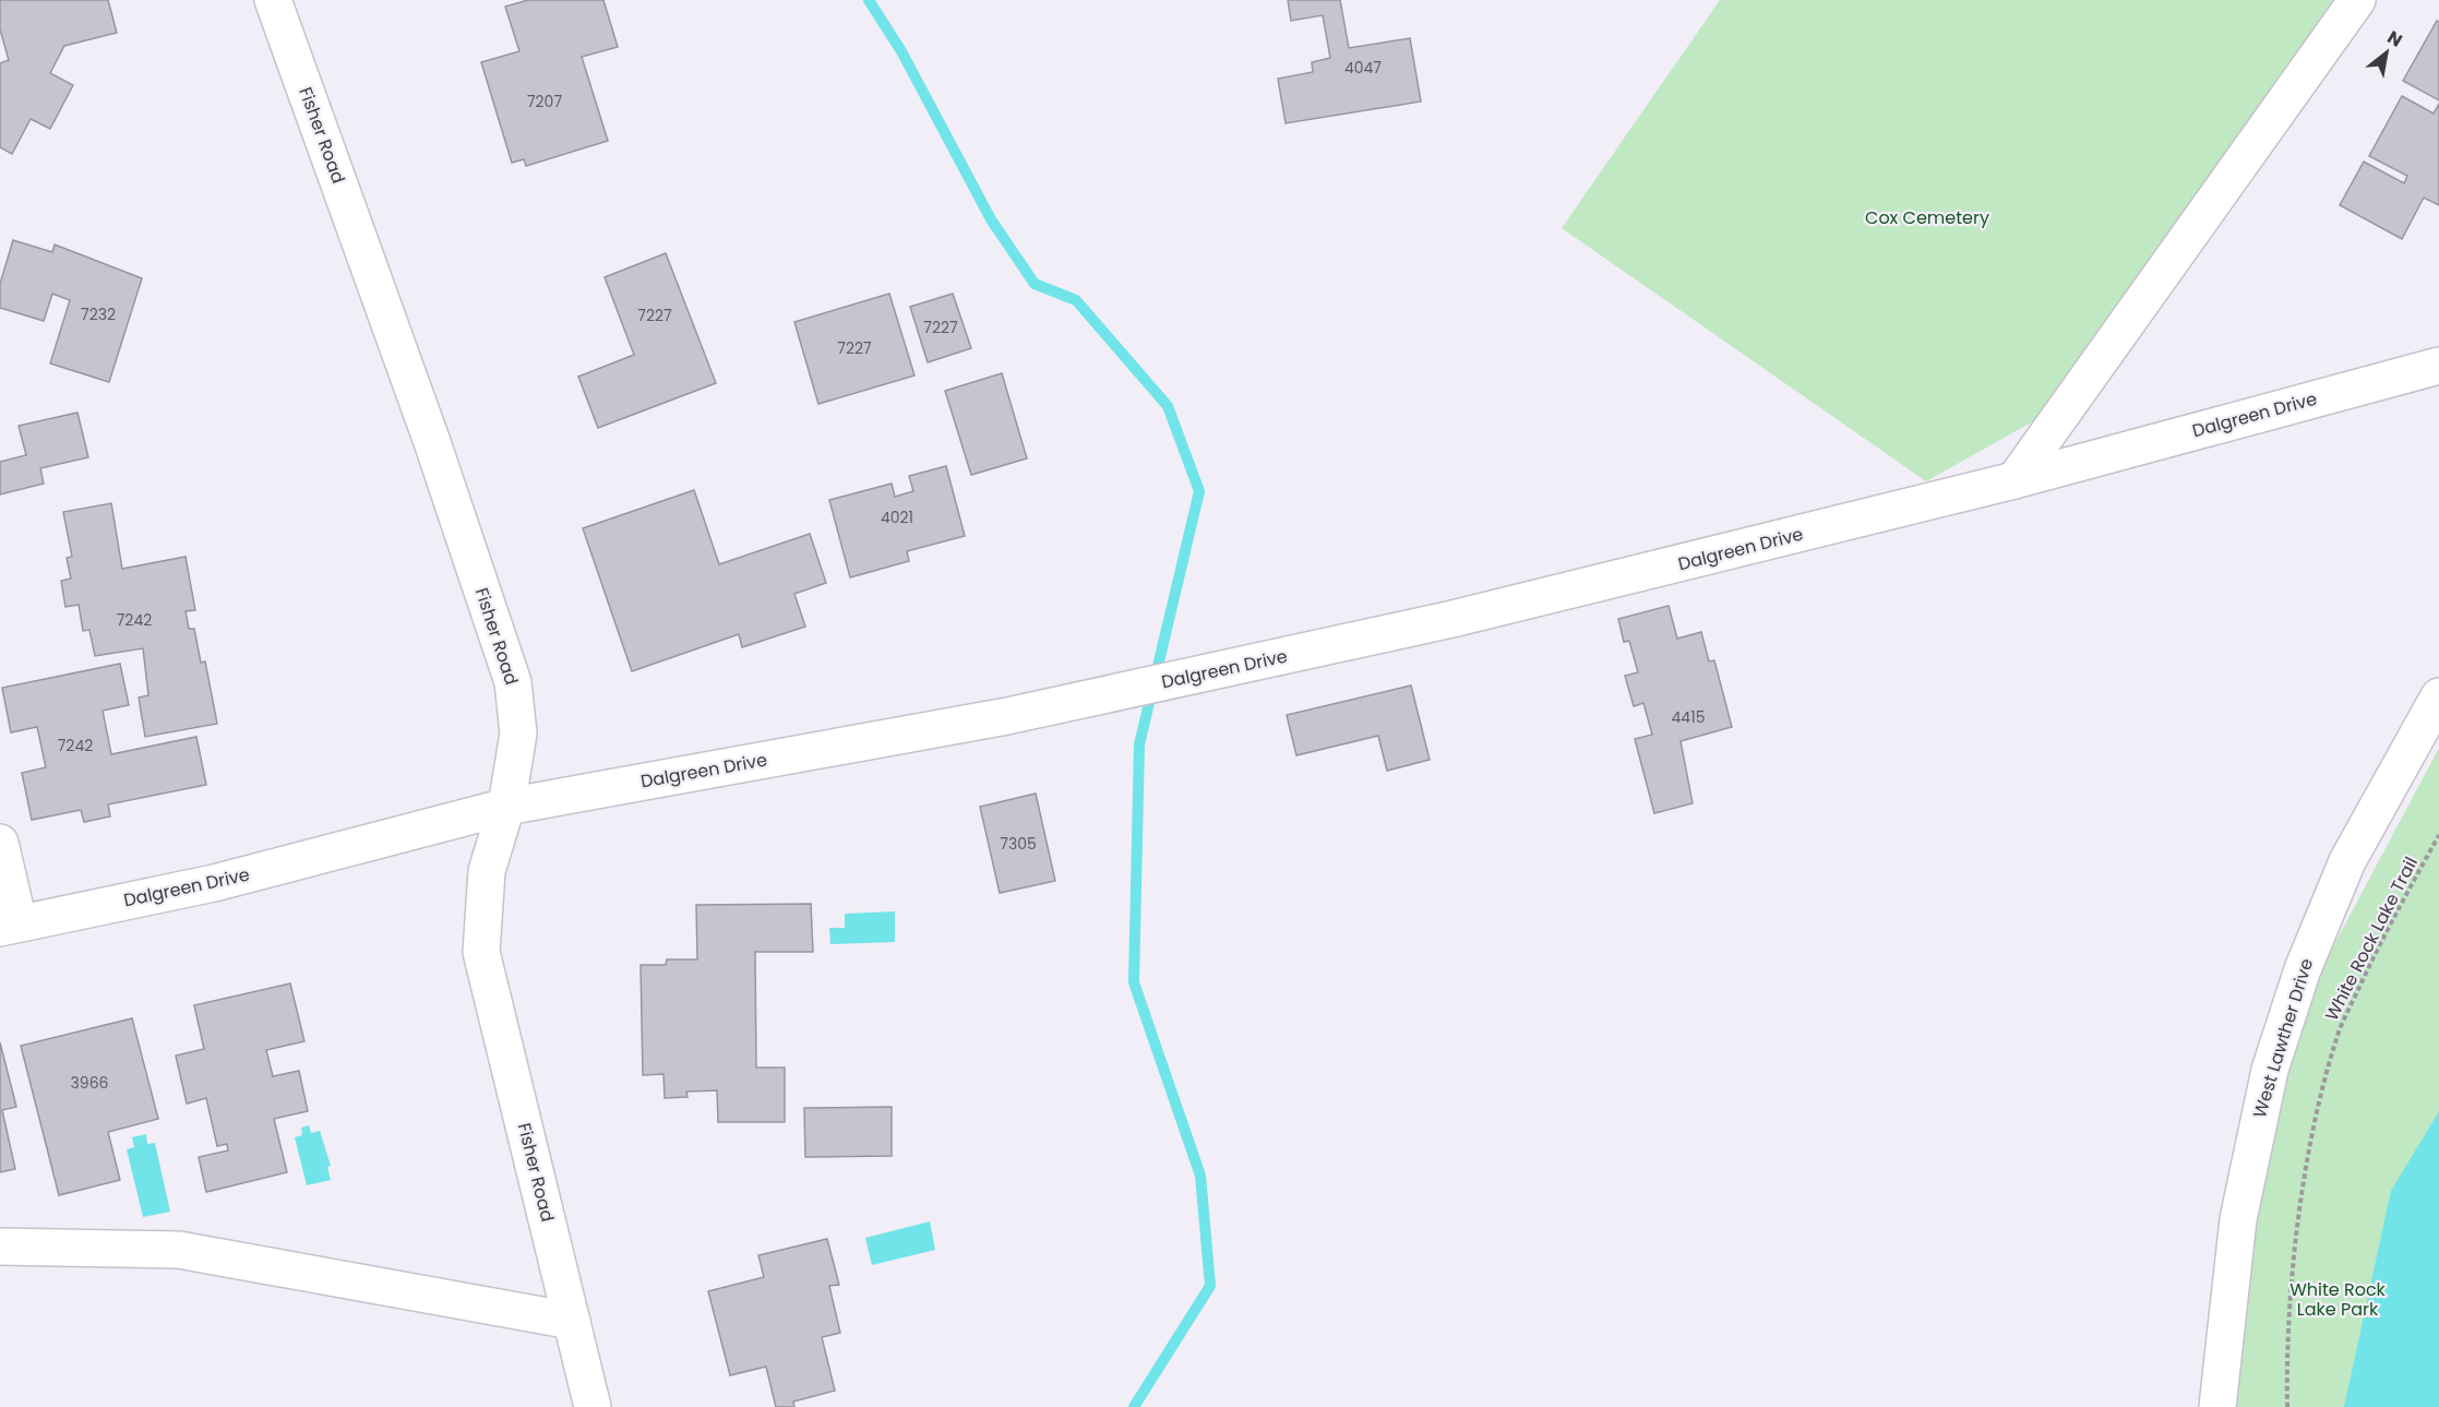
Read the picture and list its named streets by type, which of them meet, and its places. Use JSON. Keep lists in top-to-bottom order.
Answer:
{
  "streets": {
    "street": ["Fisher Road", "Dalgreen Drive", "West Lawther Drive"],
    "path": ["White Rock Lake Trail"]
  },
  "crossings": [
    ["Fisher Road", "Dalgreen Drive"]
  ],
  "parks": ["Cox Cemetery", "White Rock Lake Park"],
  "house_numbers": [
    "4047",
    "7207",
    "7232",
    "7227",
    "7227",
    "7227",
    "4021",
    "7242",
    "4415",
    "7242",
    "7305",
    "3966"
  ],
  "north": "top right"
}
